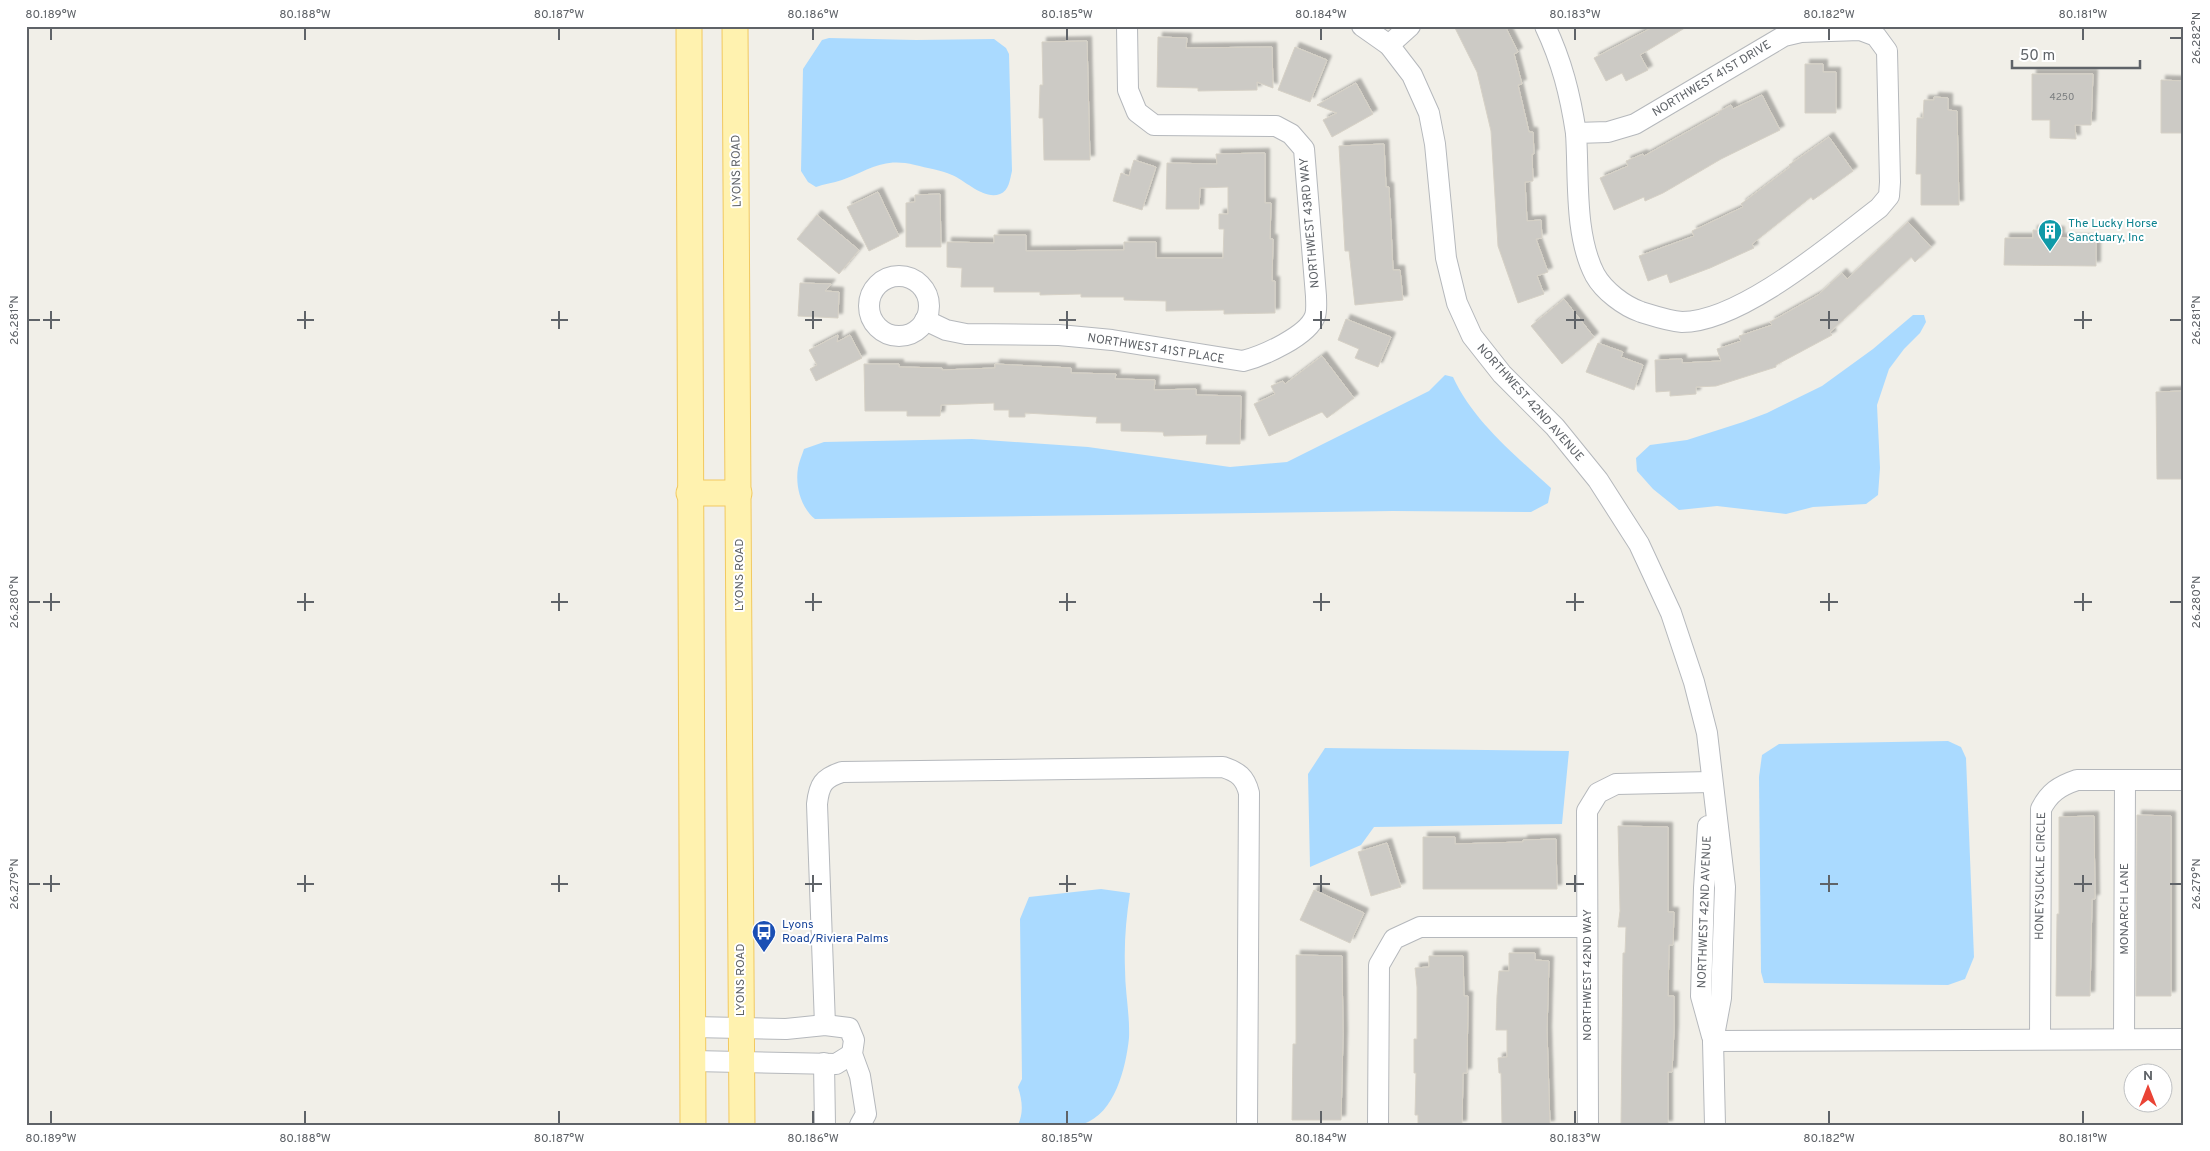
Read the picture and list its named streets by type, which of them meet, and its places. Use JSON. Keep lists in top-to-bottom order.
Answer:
{
  "streets": {
    "main road": ["LYONS ROAD"],
    "street": [
      "NORTHWEST 41ST DRIVE",
      "NORTHWEST 43RD WAY",
      "NORTHWEST 41ST PLACE",
      "NORTHWEST 42ND AVENUE",
      "HONEYSUCKLE CIRCLE",
      "MONARCH LANE",
      "NORTHWEST 42ND WAY"
    ]
  },
  "crossings": [
    ["NORTHWEST 43RD WAY", "NORTHWEST 41ST PLACE"],
    ["NORTHWEST 42ND AVENUE", "NORTHWEST 42ND WAY"],
    ["HONEYSUCKLE CIRCLE", "MONARCH LANE"]
  ],
  "places": {
    "building": ["The Lucky Horse Sanctuary, Inc"],
    "bus stop": ["Lyons Road/Riviera Palms"]
  },
  "house_numbers": ["4250"],
  "scale_bar": "50 m",
  "north": "top",
  "coordinates": [
    "80.189°W",
    "80.188°W",
    "80.187°W",
    "80.186°W",
    "80.185°W",
    "80.184°W",
    "80.183°W",
    "80.182°W",
    "80.181°W",
    "26.282°N",
    "26.281°N",
    "26.280°N",
    "26.279°N"
  ]
}
